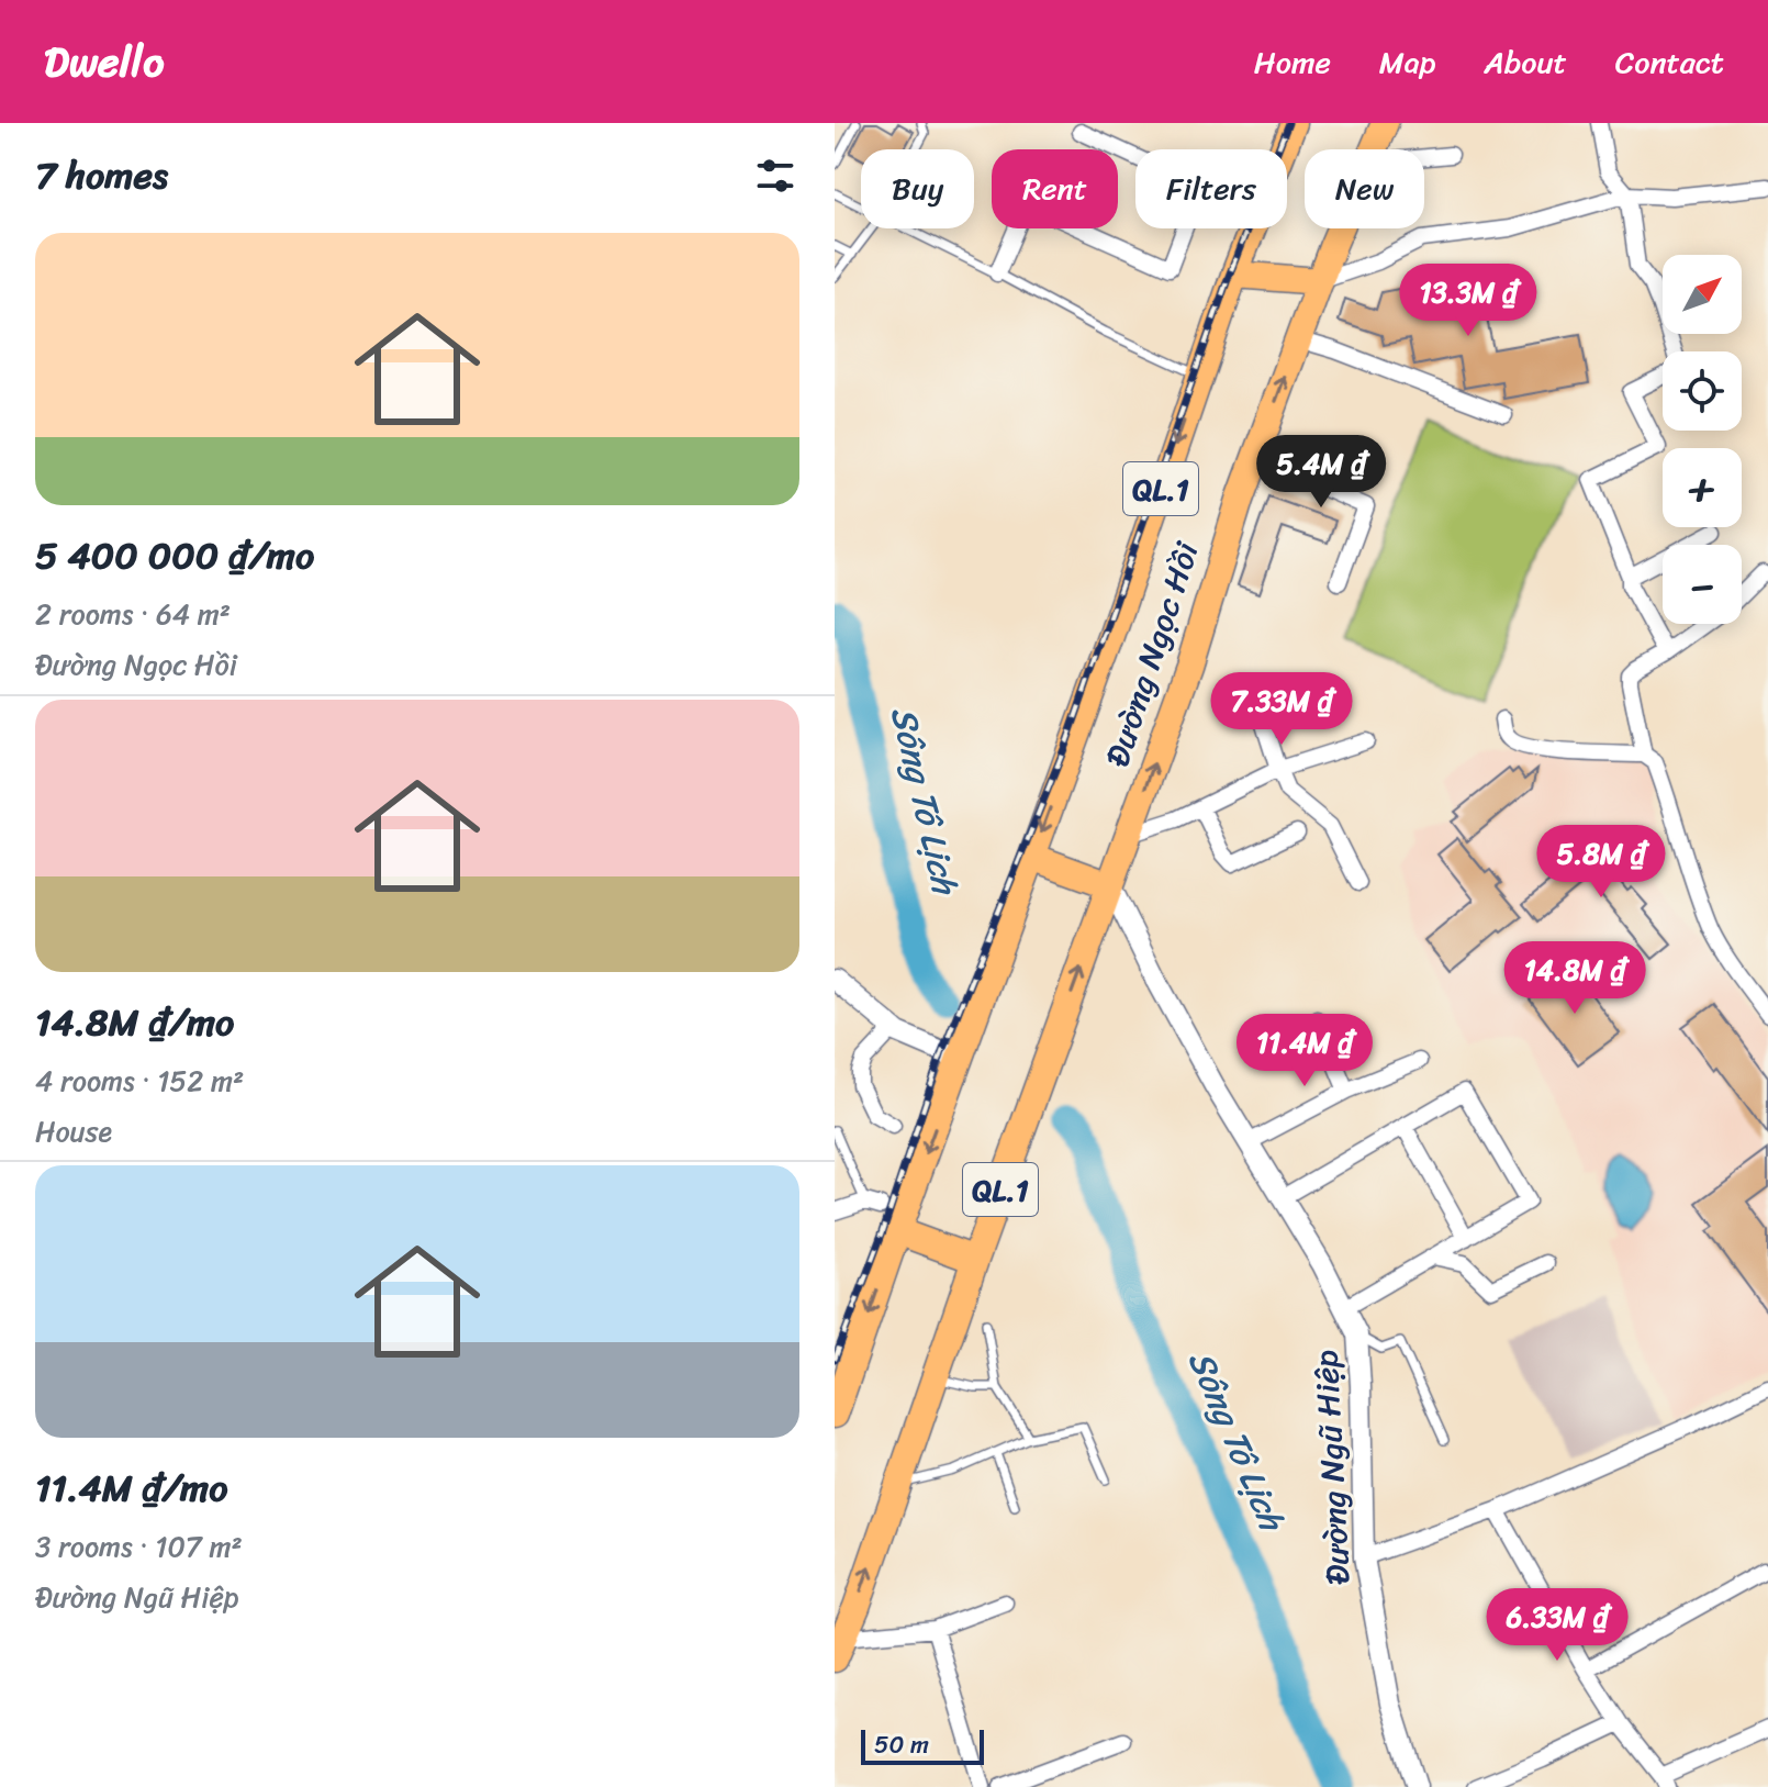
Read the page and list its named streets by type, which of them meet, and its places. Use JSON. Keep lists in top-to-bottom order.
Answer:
{
  "streets": {
    "highway": ["QL.1", "Đường Ngọc Hồi"],
    "street": ["Đường Ngũ Hiệp"]
  },
  "crossings": [
    ["QL.1", "Đường Ngọc Hồi"],
    ["Đường Ngọc Hồi", "Đường Ngũ Hiệp"]
  ],
  "water": ["Sông Tô Lịch"],
  "scale_bar": "50 m",
  "north": "top right",
  "page": {
    "header": "Dwello",
    "nav": [
      "Home",
      "Map",
      "About",
      "Contact"
    ],
    "heading": "7 homes",
    "chip": [
      "Buy",
      "Rent",
      "Filters",
      "New"
    ],
    "list": [
      {
        "name": "5 400 000 ₫/mo",
        "note": "2 rooms · 64 m² · Đường Ngọc Hồi"
      },
      {
        "name": "14.8M ₫/mo",
        "note": "4 rooms · 152 m² · House"
      },
      {
        "name": "11.4M ₫/mo",
        "note": "3 rooms · 107 m² · Đường Ngũ Hiệp"
      }
    ],
    "map_buttons": ["+", "−"],
    "price": [
      "13.3M ₫",
      "5.4M ₫",
      "7.33M ₫",
      "5.8M ₫",
      "14.8M ₫",
      "11.4M ₫",
      "6.33M ₫"
    ],
    "scale": "50 m"
  }
}
